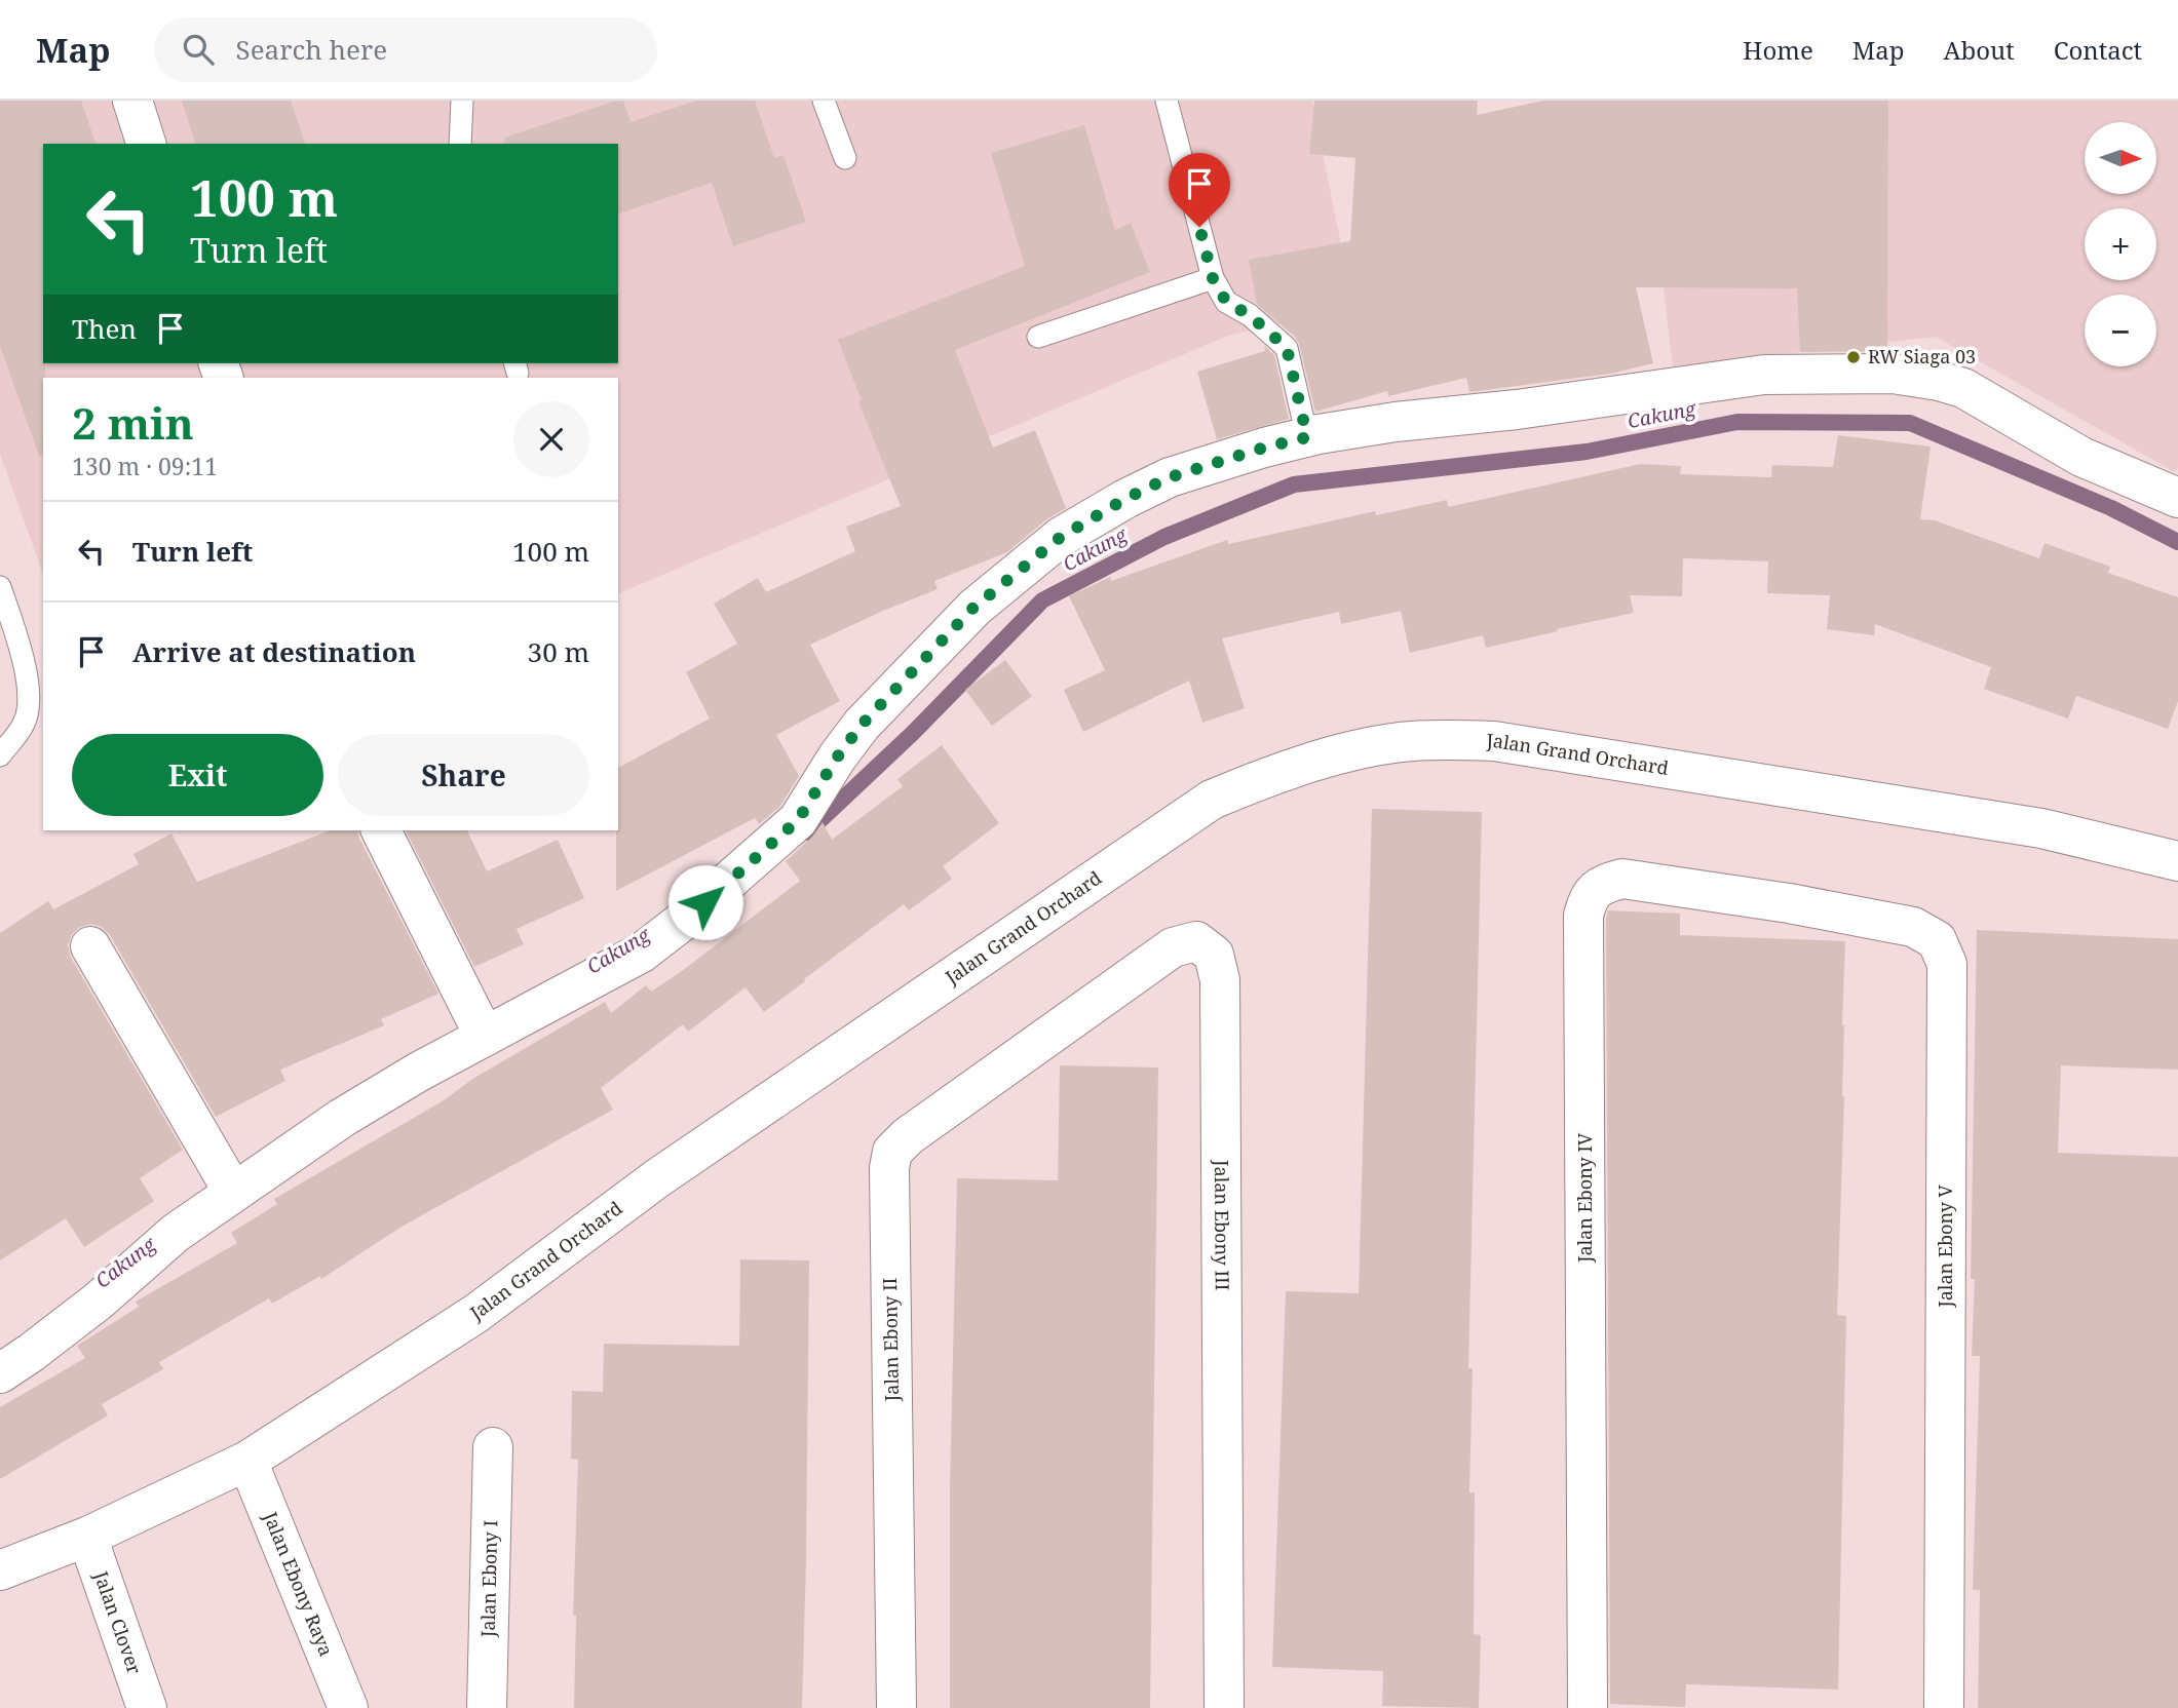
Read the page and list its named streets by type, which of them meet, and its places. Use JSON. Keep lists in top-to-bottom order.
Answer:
{
  "streets": {
    "street": [
      "Jalan Grand Orchard",
      "Jalan Ebony IV",
      "Jalan Ebony III",
      "Jalan Ebony V",
      "Jalan Ebony II",
      "Jalan Ebony I",
      "Jalan Ebony Raya",
      "Jalan Clover"
    ]
  },
  "crossings": [
    ["Jalan Grand Orchard", "Jalan Ebony Raya"],
    ["Jalan Grand Orchard", "Jalan Clover"],
    ["Jalan Ebony IV", "Jalan Ebony V"],
    ["Jalan Ebony III", "Jalan Ebony II"]
  ],
  "water": ["Cakung"],
  "places": ["RW Siaga 03"],
  "north": "right",
  "page": {
    "header": "Map",
    "search": "Search here",
    "nav": [
      "Home",
      "Map",
      "About",
      "Contact"
    ],
    "map_buttons": ["+", "−"],
    "turn": ["100 m", "Turn left"],
    "then": "Then",
    "heading": ["2 min", "130 m · 09:11"],
    "list": [
      {
        "name": "Turn left",
        "value": "100 m"
      },
      {
        "name": "Arrive at destination",
        "value": "30 m"
      }
    ],
    "buttons": ["Exit", "Share"]
  }
}
